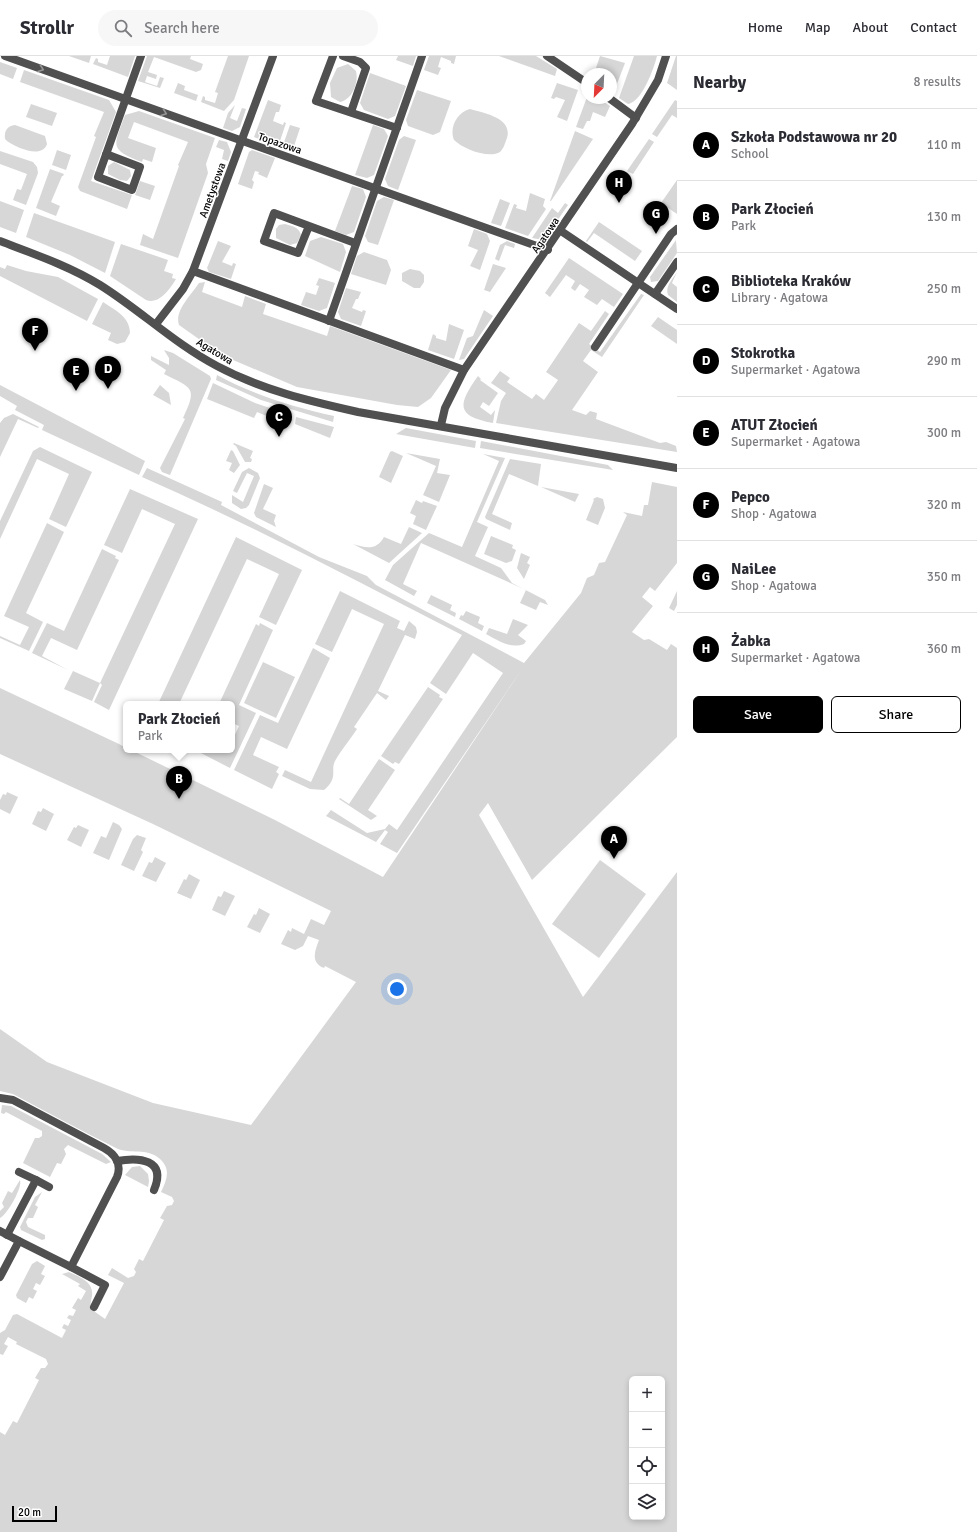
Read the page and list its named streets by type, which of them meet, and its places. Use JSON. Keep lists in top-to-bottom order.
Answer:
{
  "streets": {
    "street": ["Topazowa", "Ametystowa", "Agatowa"]
  },
  "crossings": [
    ["Topazowa", "Ametystowa"],
    ["Topazowa", "Agatowa"],
    ["Ametystowa", "Agatowa"]
  ],
  "one_way": ["Topazowa"],
  "scale_bar": "20 m",
  "north": "bottom left",
  "page": {
    "header": "Strollr",
    "search": "Search here",
    "nav": [
      "Home",
      "Map",
      "About",
      "Contact"
    ],
    "heading": ["Nearby", "8 results"],
    "list": [
      {
        "mark": "A",
        "name": "Szkoła Podstawowa nr 20",
        "note": "School",
        "value": "110 m"
      },
      {
        "mark": "B",
        "name": "Park Złocień",
        "note": "Park",
        "value": "130 m"
      },
      {
        "mark": "C",
        "name": "Biblioteka Kraków",
        "note": "Library · Agatowa",
        "value": "250 m"
      },
      {
        "mark": "D",
        "name": "Stokrotka",
        "note": "Supermarket · Agatowa",
        "value": "290 m"
      },
      {
        "mark": "E",
        "name": "ATUT Złocień",
        "note": "Supermarket · Agatowa",
        "value": "300 m"
      },
      {
        "mark": "F",
        "name": "Pepco",
        "note": "Shop · Agatowa",
        "value": "320 m"
      },
      {
        "mark": "G",
        "name": "NaiLee",
        "note": "Shop · Agatowa",
        "value": "350 m"
      },
      {
        "mark": "H",
        "name": "Żabka",
        "note": "Supermarket · Agatowa",
        "value": "360 m"
      }
    ],
    "pins": [
      "H",
      "G",
      "F",
      "D",
      "E",
      "C",
      "B",
      "A"
    ],
    "buttons": ["Save", "Share"],
    "popup": ["Park Złocień", "Park"],
    "map_buttons": ["+", "−"],
    "scale": "20 m"
  }
}
